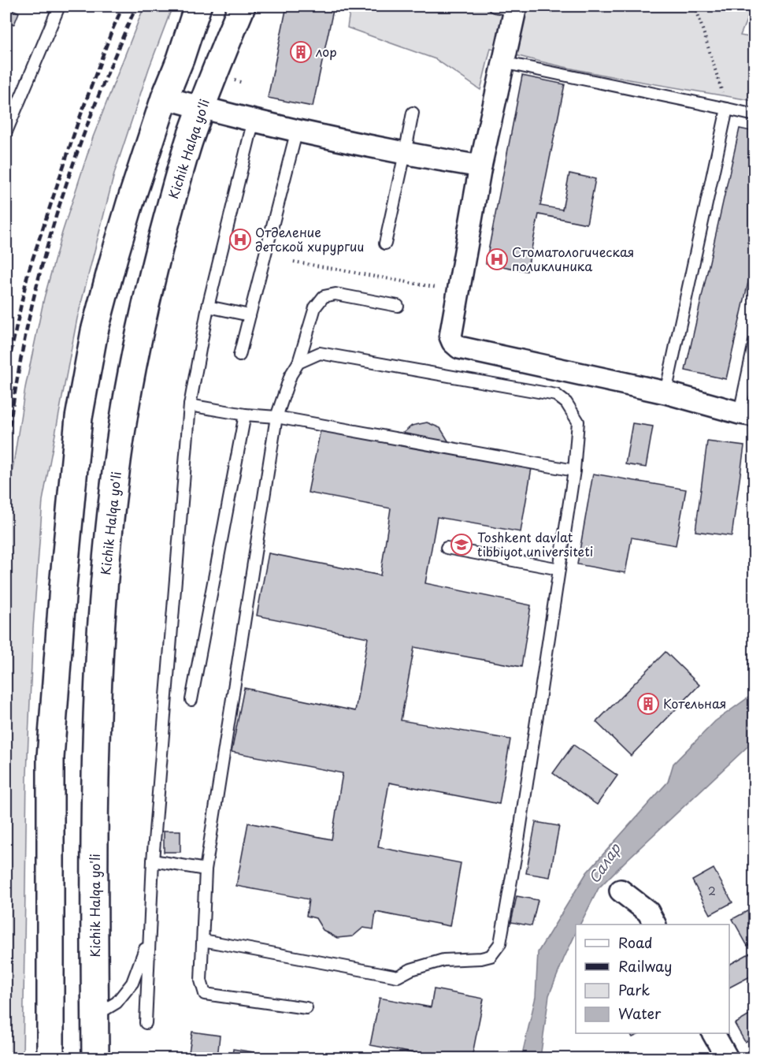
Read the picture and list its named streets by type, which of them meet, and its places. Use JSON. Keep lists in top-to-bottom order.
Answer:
{
  "streets": {
    "highway": ["Kichik Halqa yo'li"]
  },
  "water": ["Салар"],
  "places": {
    "building": ["лор", "Котельная"],
    "hospital": ["Отделение детской хирургии", "Стоматологическая поликлиника"],
    "school or university": ["Toshkent davlat tibbiyot universiteti"]
  },
  "house_numbers": ["2"],
  "legend": [
    "Road",
    "Railway",
    "Park",
    "Water"
  ]
}
